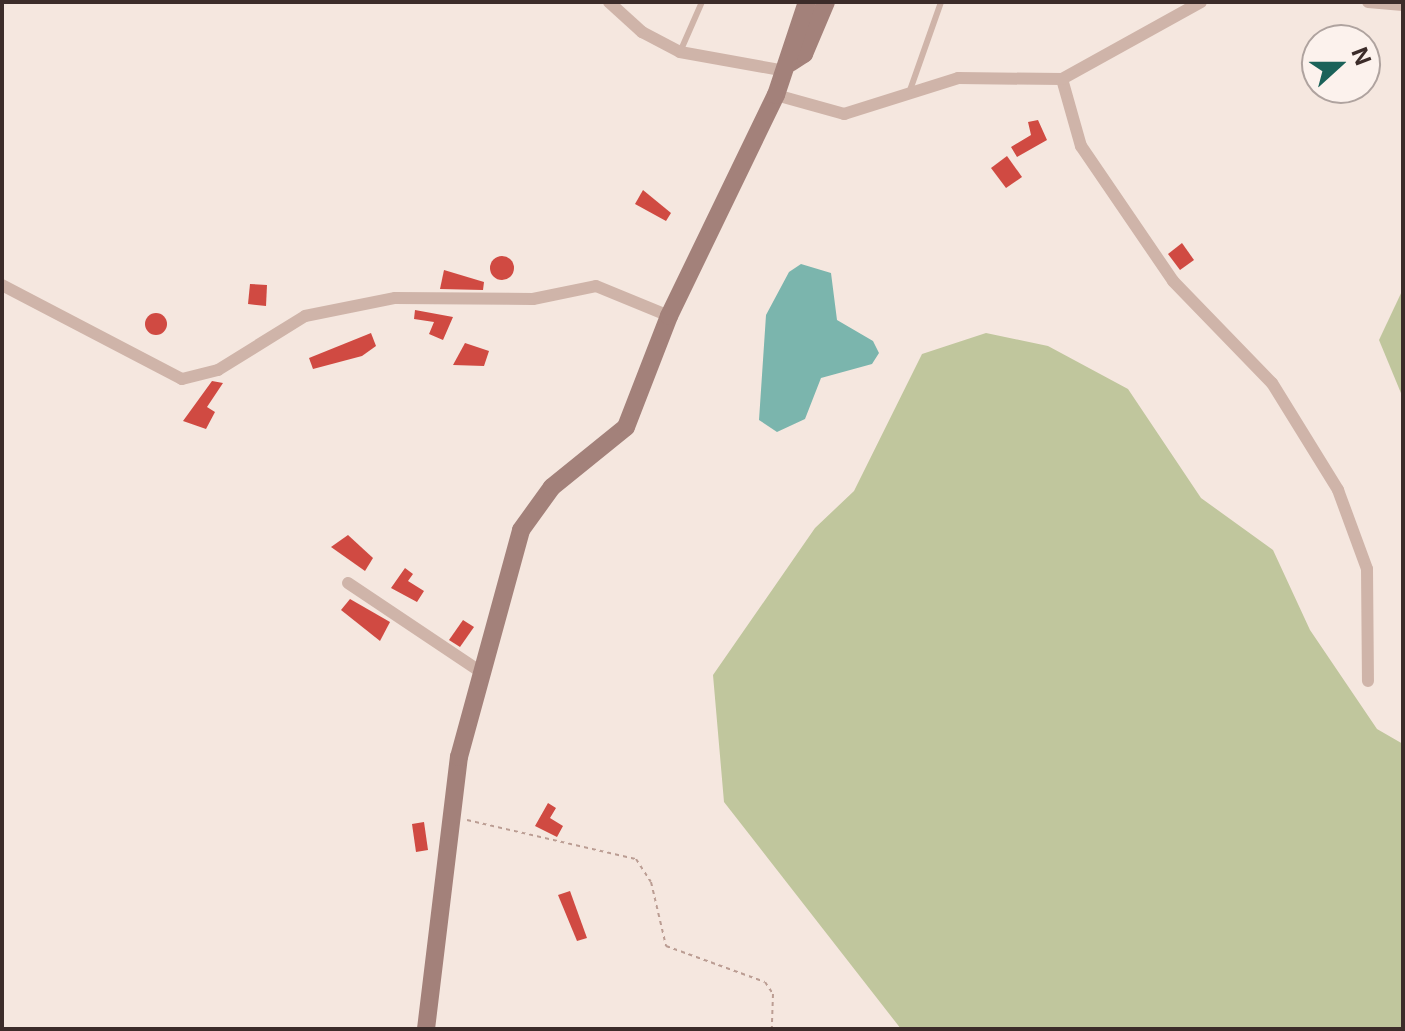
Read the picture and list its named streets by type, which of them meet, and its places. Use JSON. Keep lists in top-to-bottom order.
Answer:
{
  "north": "right"
}
